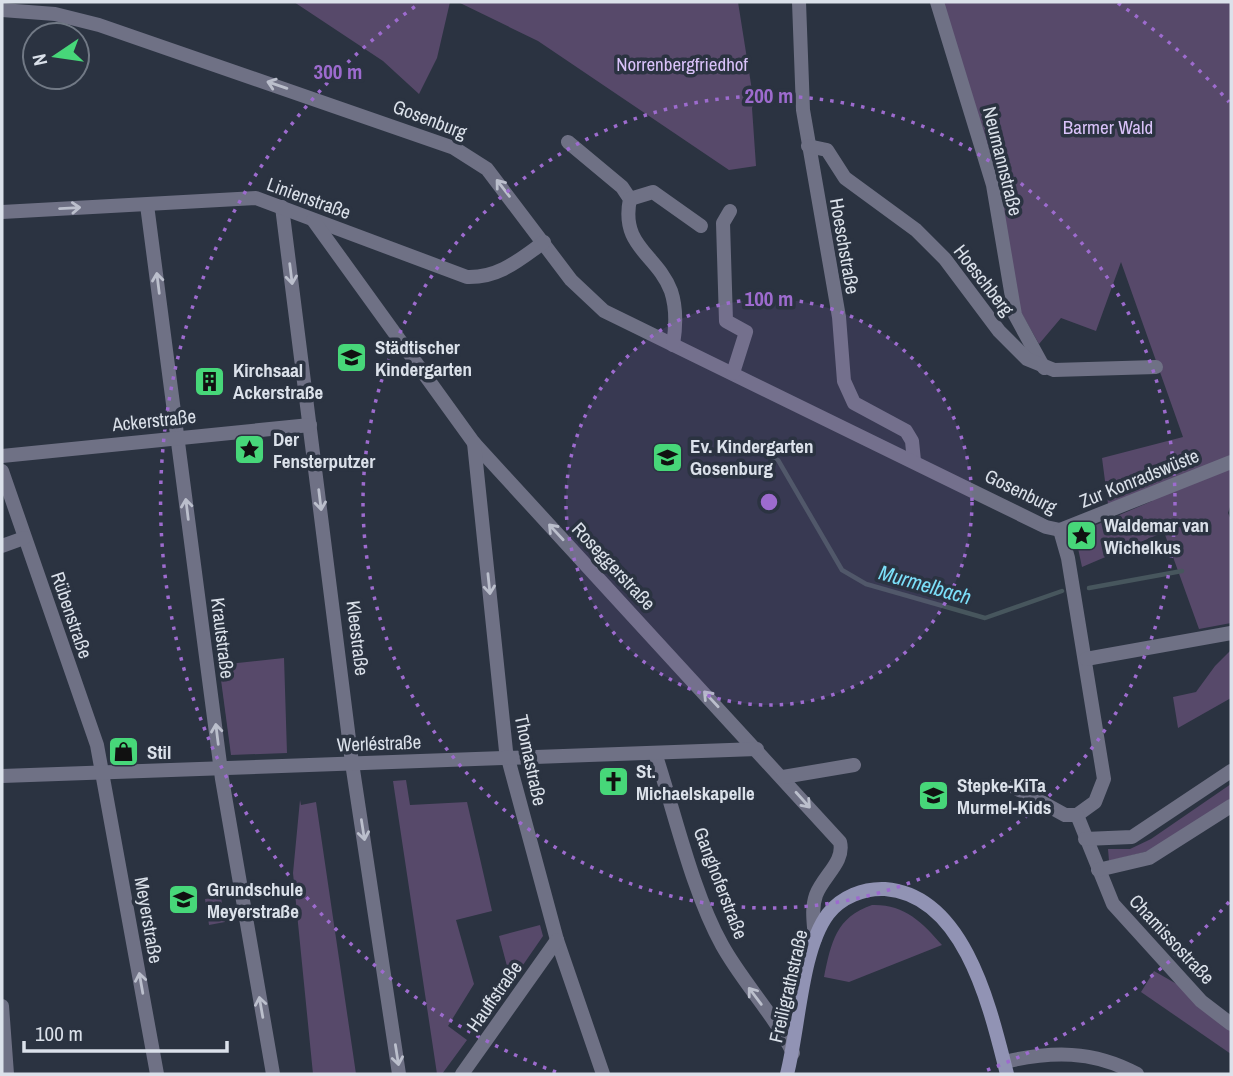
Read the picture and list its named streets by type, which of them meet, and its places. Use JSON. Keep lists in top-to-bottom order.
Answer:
{
  "streets": {
    "street": [
      "Gosenburg",
      "Neumannstraße",
      "Linienstraße",
      "Hoeschstraße",
      "Hoeschberg",
      "Ackerstraße",
      "Zur Konradswüste",
      "Roseggerstraße",
      "Rübenstraße",
      "Krautstraße",
      "Kleestraße",
      "Werléstraße",
      "Thomastraße",
      "Ganghoferstraße",
      "Meyerstraße",
      "Chamissostraße",
      "Freiligrathstraße",
      "Hauffstraße"
    ]
  },
  "crossings": [
    ["Gosenburg", "Linienstraße"],
    ["Gosenburg", "Hoeschstraße"],
    ["Gosenburg", "Zur Konradswüste"],
    ["Gosenburg", "Chamissostraße"],
    ["Neumannstraße", "Hoeschberg"],
    ["Linienstraße", "Roseggerstraße"],
    ["Linienstraße", "Krautstraße"],
    ["Linienstraße", "Kleestraße"],
    ["Hoeschstraße", "Hoeschberg"],
    ["Ackerstraße", "Krautstraße"],
    ["Ackerstraße", "Kleestraße"],
    ["Roseggerstraße", "Werléstraße"],
    ["Roseggerstraße", "Thomastraße"],
    ["Roseggerstraße", "Freiligrathstraße"],
    ["Rübenstraße", "Werléstraße"],
    ["Rübenstraße", "Meyerstraße"],
    ["Krautstraße", "Werléstraße"],
    ["Kleestraße", "Werléstraße"],
    ["Werléstraße", "Thomastraße"],
    ["Werléstraße", "Ganghoferstraße"],
    ["Werléstraße", "Meyerstraße"],
    ["Thomastraße", "Hauffstraße"],
    ["Ganghoferstraße", "Freiligrathstraße"]
  ],
  "one_way": [
    "Gosenburg",
    "Krautstraße",
    "Kleestraße",
    "Thomastraße",
    "Ganghoferstraße",
    "Meyerstraße"
  ],
  "water": ["Murmelbach"],
  "parks": ["Norrenbergfriedhof", "Barmer Wald"],
  "places": {
    "school or university": [
      "Städtischer Kindergarten",
      "Ev. Kindergarten Gosenburg",
      "Stepke-KiTa Murmel-Kids",
      "Grundschule Meyerstraße"
    ],
    "building": ["Kirchsaal Ackerstraße"],
    "place": ["Der Fensterputzer", "Waldemar van Wichelkus"],
    "shop": ["Stil"],
    "church": ["St. Michaelskapelle"]
  },
  "scale_bar": "100 m",
  "north": "left",
  "rings": ["300 m", "200 m", "100 m"]
}
